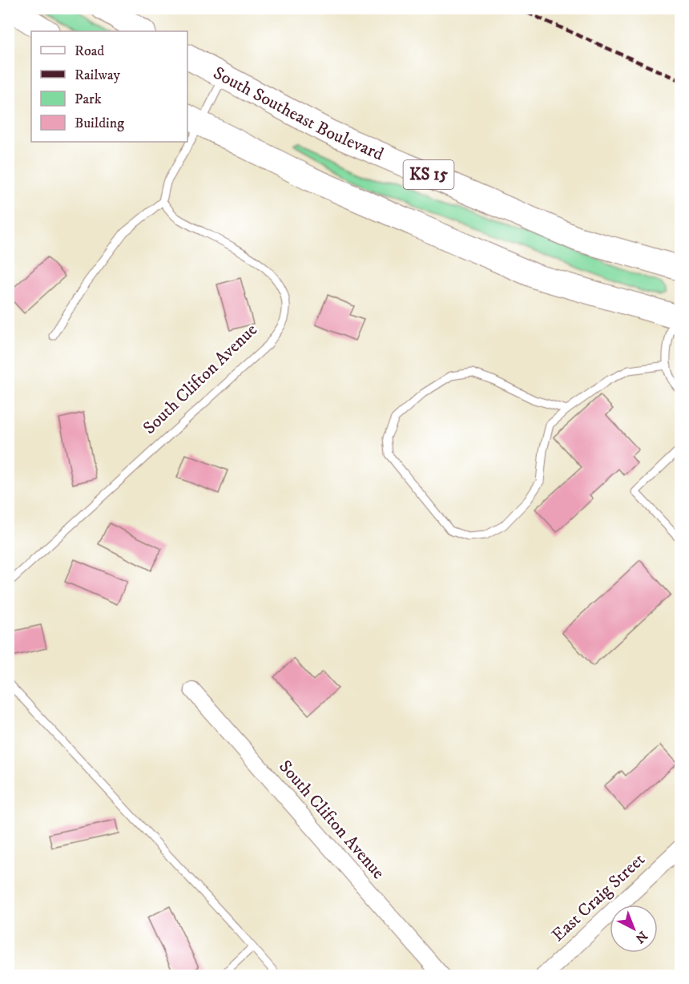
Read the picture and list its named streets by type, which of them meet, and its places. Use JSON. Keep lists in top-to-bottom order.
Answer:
{
  "streets": {
    "main road": ["South Southeast Boulevard", "KS 15"],
    "street": ["South Clifton Avenue", "East Craig Street"]
  },
  "legend": [
    "Road",
    "Railway",
    "Park",
    "Building"
  ],
  "north": "bottom right"
}
